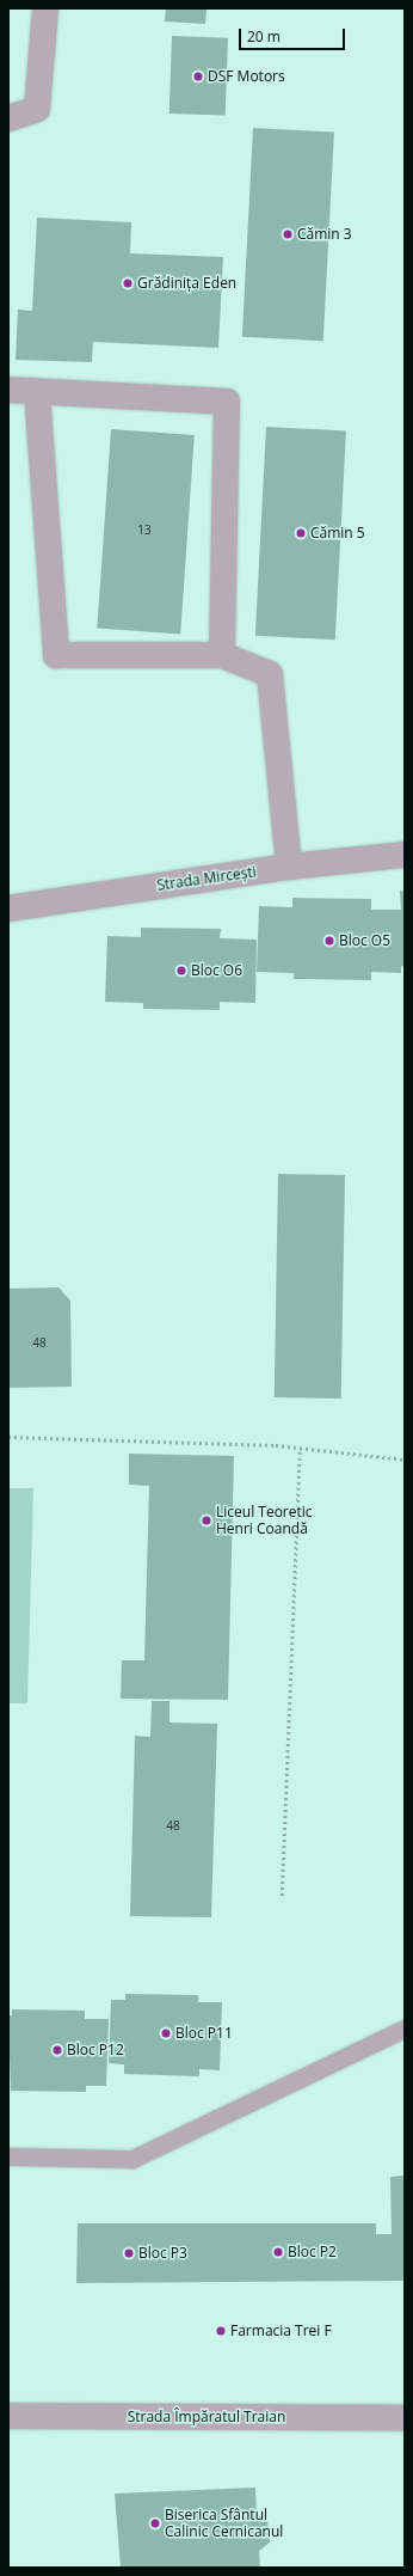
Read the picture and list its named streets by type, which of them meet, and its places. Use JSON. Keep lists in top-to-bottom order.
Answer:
{
  "streets": {
    "street": ["Strada Mircești", "Strada Împăratul Traian"]
  },
  "places": [
    "DSF Motors",
    "Cămin 3",
    "Grădinița Eden",
    "Cămin 5",
    "Bloc O5",
    "Bloc O6",
    "Liceul Teoretic Henri Coandă",
    "Bloc P11",
    "Bloc P12",
    "Bloc P2",
    "Bloc P3",
    "Farmacia Trei F",
    "Biserica Sfântul Calinic Cernicanul"
  ],
  "house_numbers": ["13", "48", "48"],
  "scale_bar": "20 m"
}
